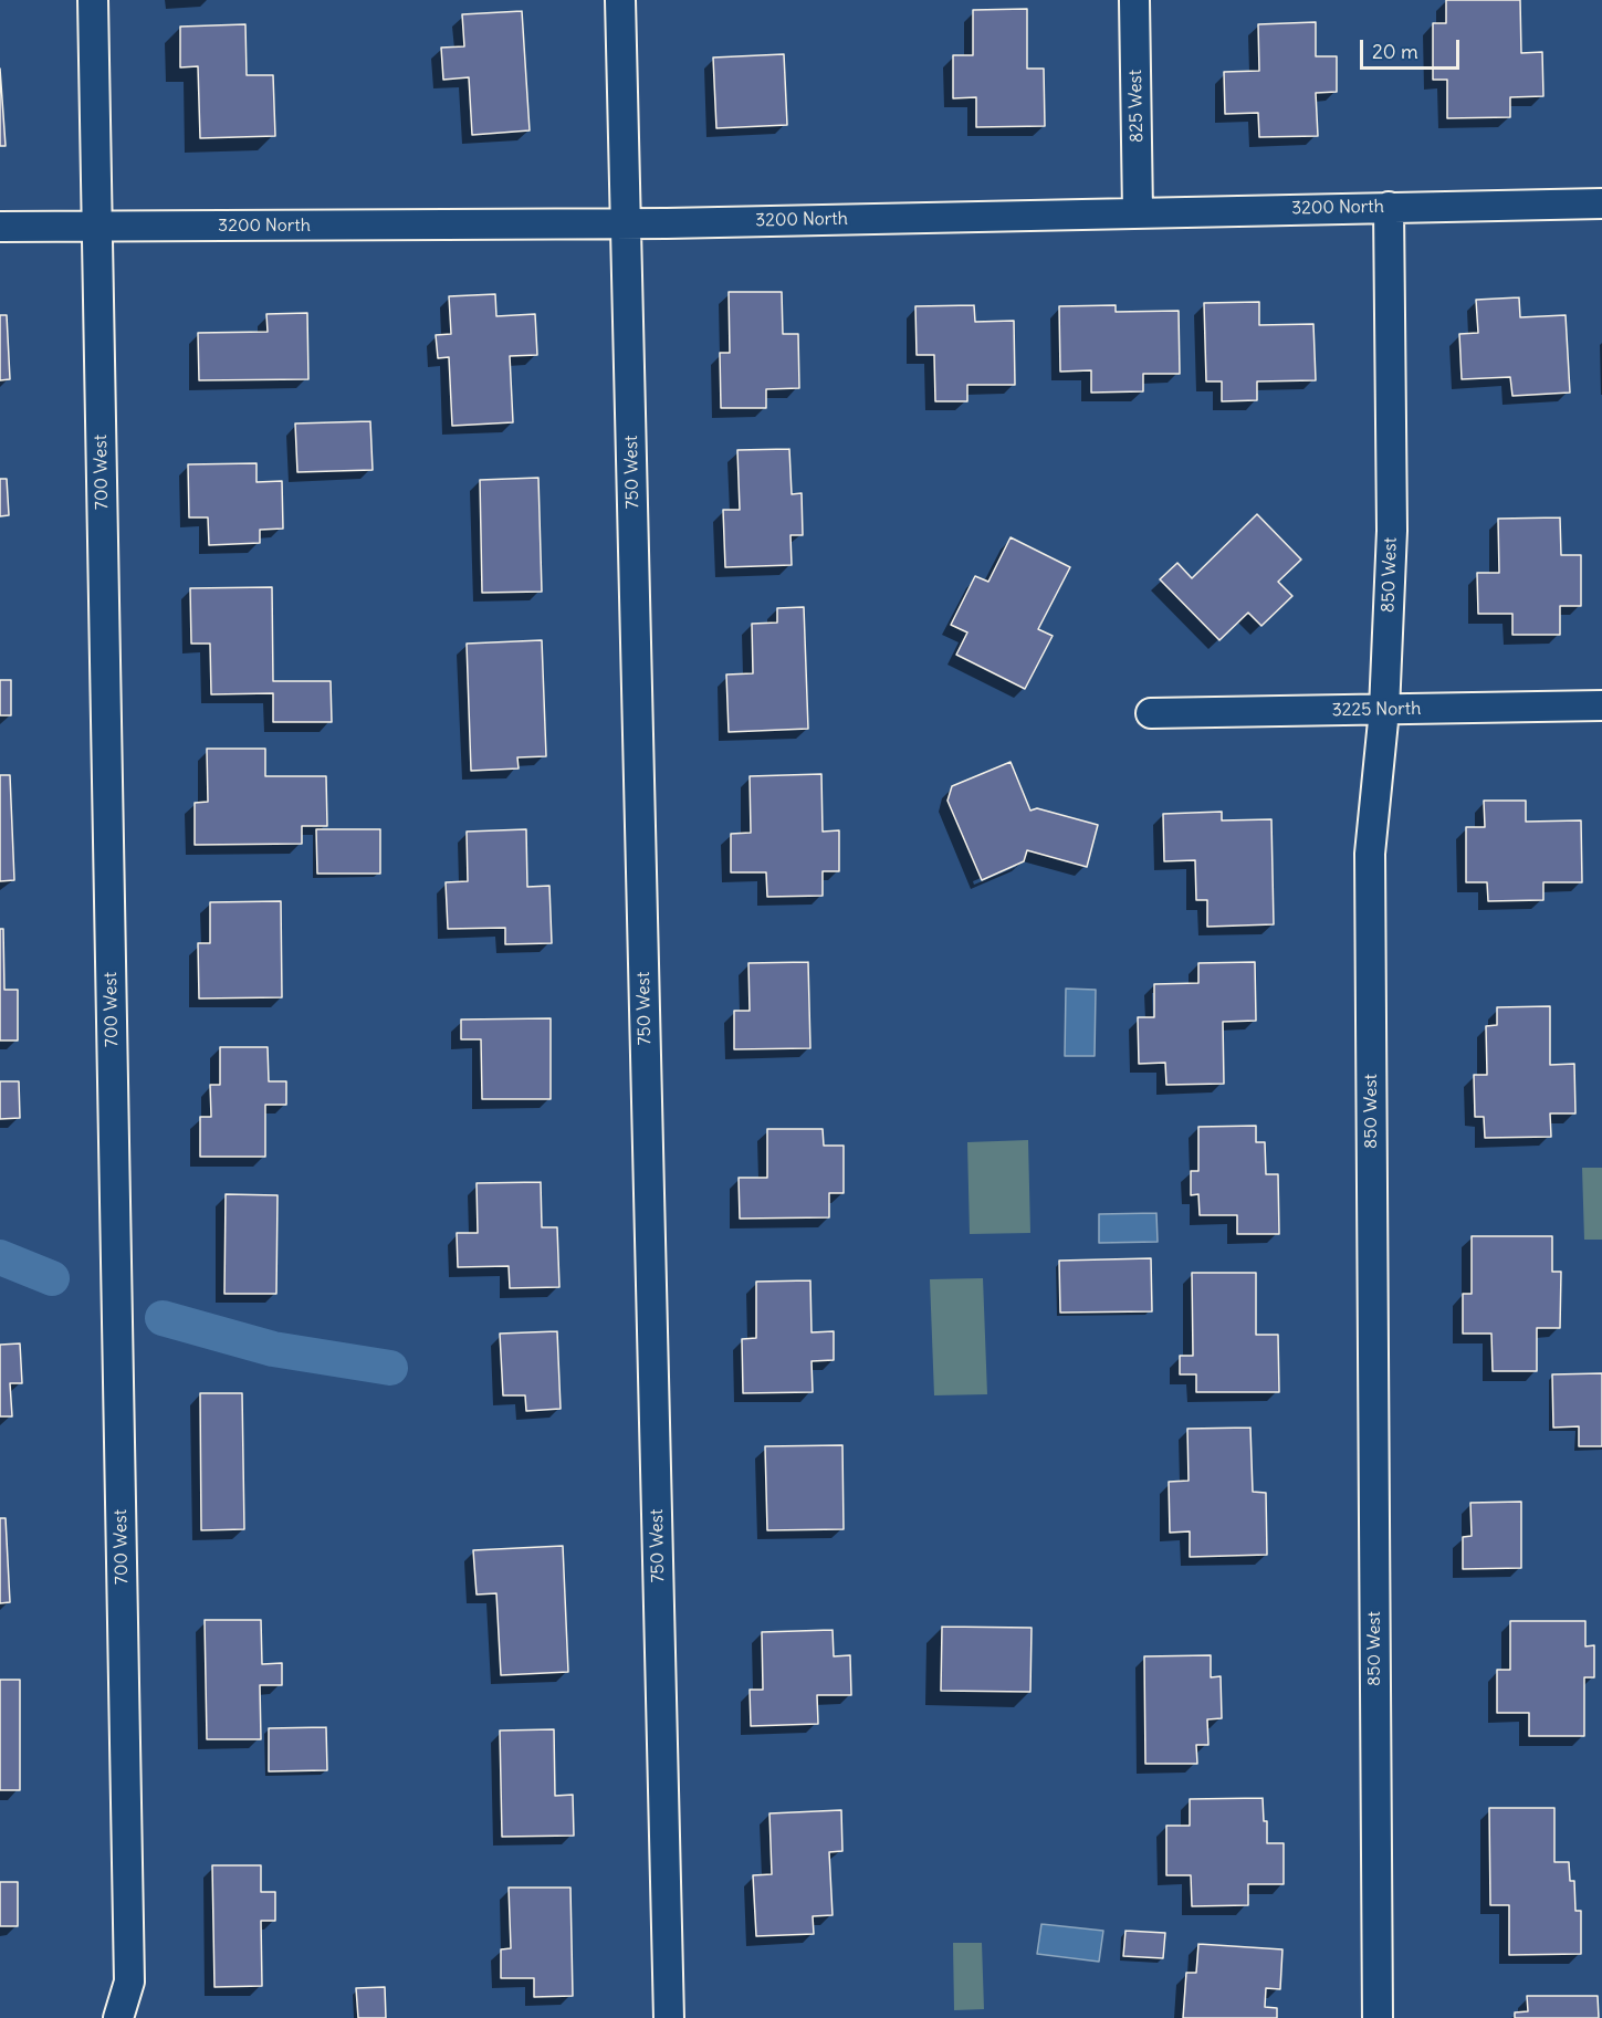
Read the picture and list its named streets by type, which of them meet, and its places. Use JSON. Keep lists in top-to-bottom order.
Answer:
{
  "streets": {
    "street": [
      "825 West",
      "3200 North",
      "700 West",
      "750 West",
      "850 West",
      "3225 North"
    ]
  },
  "crossings": [
    ["825 West", "3200 North"],
    ["3200 North", "700 West"],
    ["3200 North", "750 West"],
    ["3200 North", "850 West"],
    ["850 West", "3225 North"]
  ],
  "scale_bar": "20 m"
}
